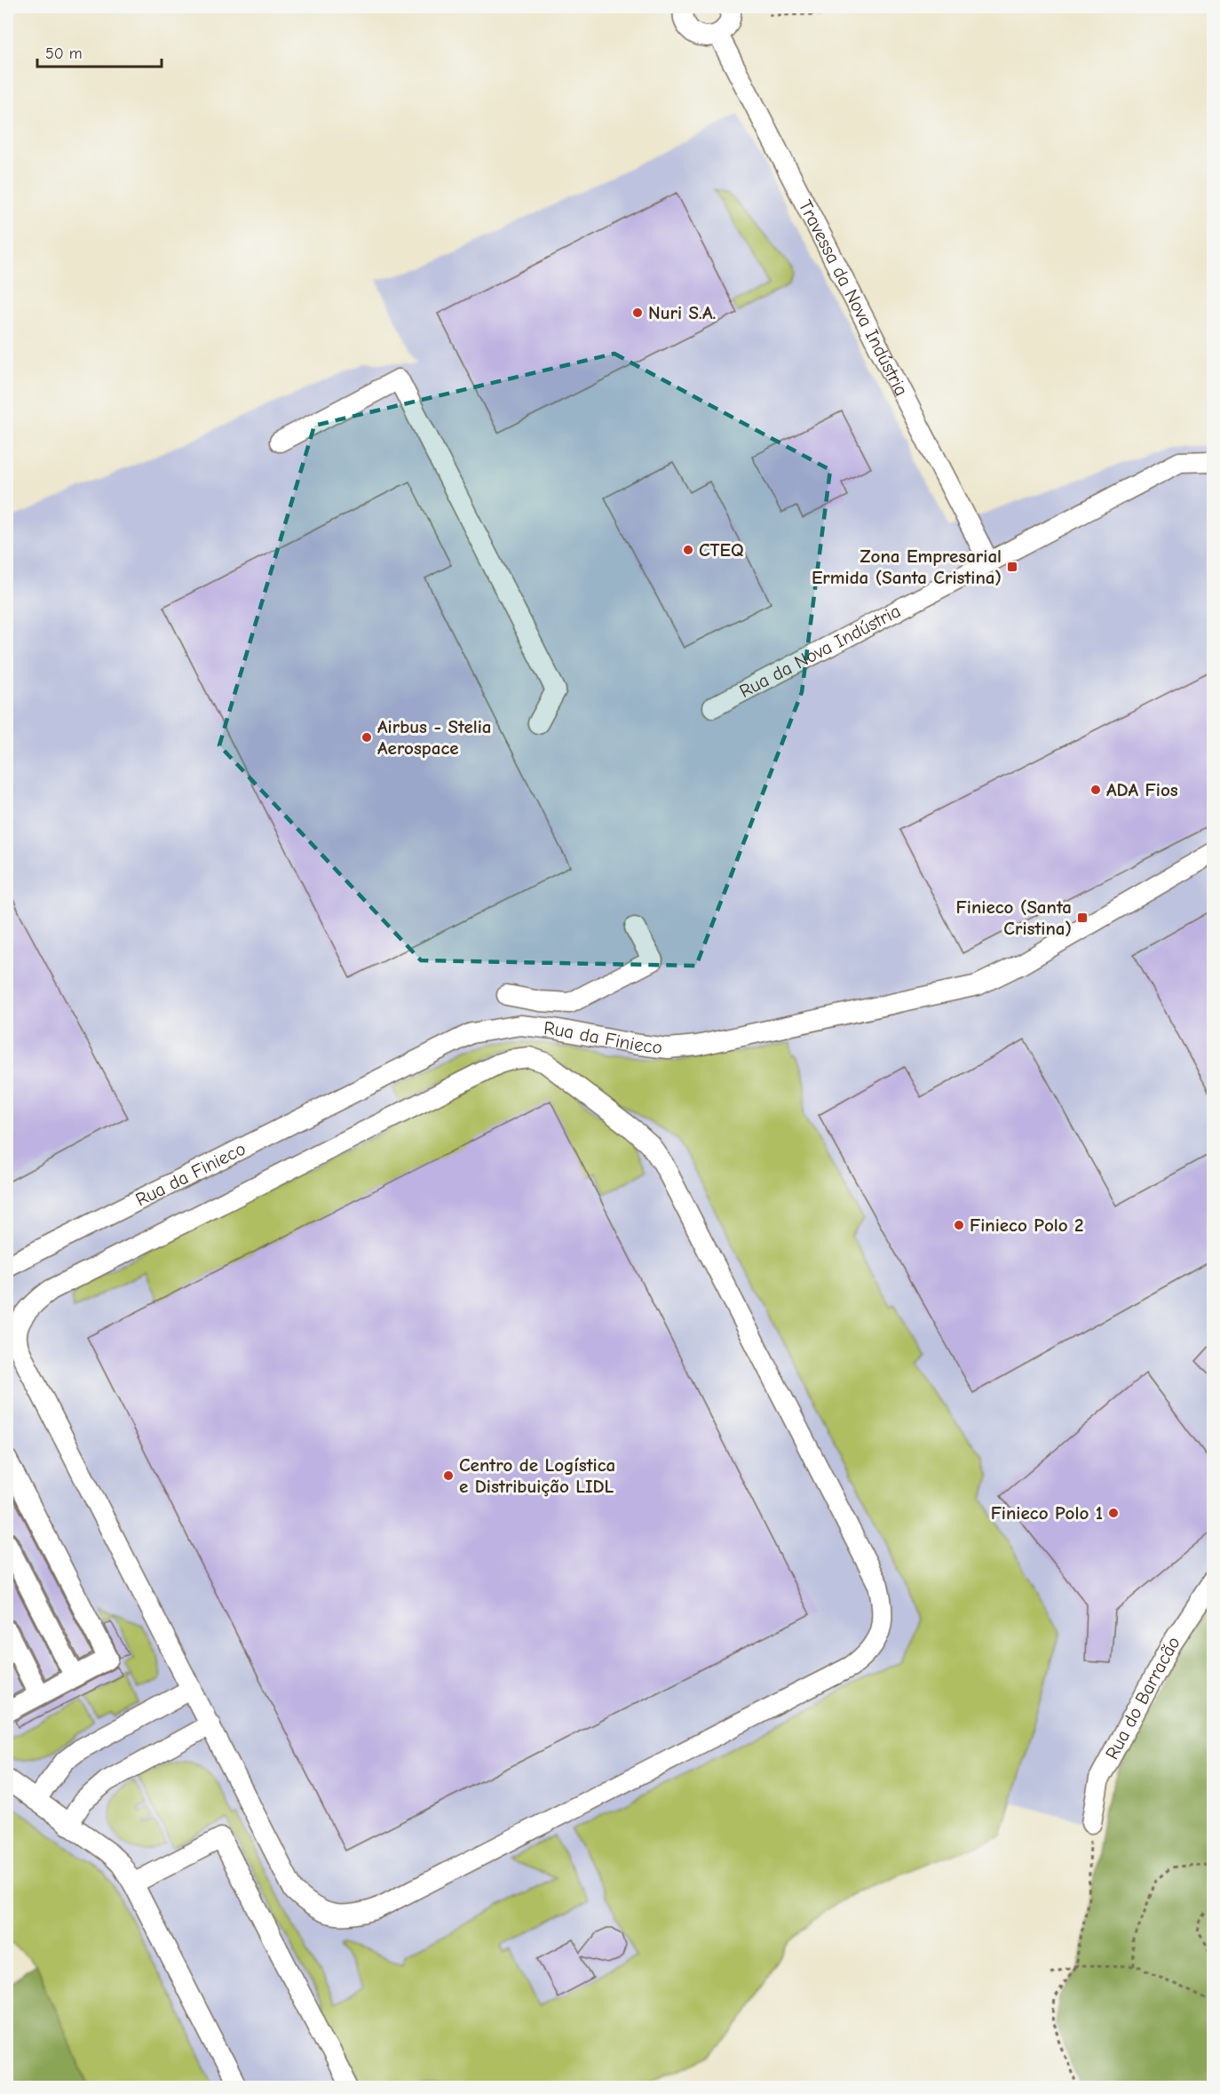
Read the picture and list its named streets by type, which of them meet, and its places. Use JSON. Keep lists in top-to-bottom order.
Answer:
{
  "streets": {
    "street": [
      "Travessa da Nova Indústria",
      "Rua da Nova Indústria",
      "Rua da Finieco",
      "Rua do Barracão"
    ]
  },
  "crossings": [
    ["Travessa da Nova Indústria", "Rua da Nova Indústria"]
  ],
  "places": {
    "other": [
      "Nuri S.A.",
      "CTEQ",
      "Airbus - Stelia Aerospace",
      "ADA Fios",
      "Finieco Polo 2",
      "Centro de Logística e Distribuição LIDL",
      "Finieco Polo 1"
    ],
    "transit": ["Zona Empresarial Ermida (Santa Cristina)", "Finieco (Santa Cristina)"]
  },
  "scale_bar": "50 m"
}
